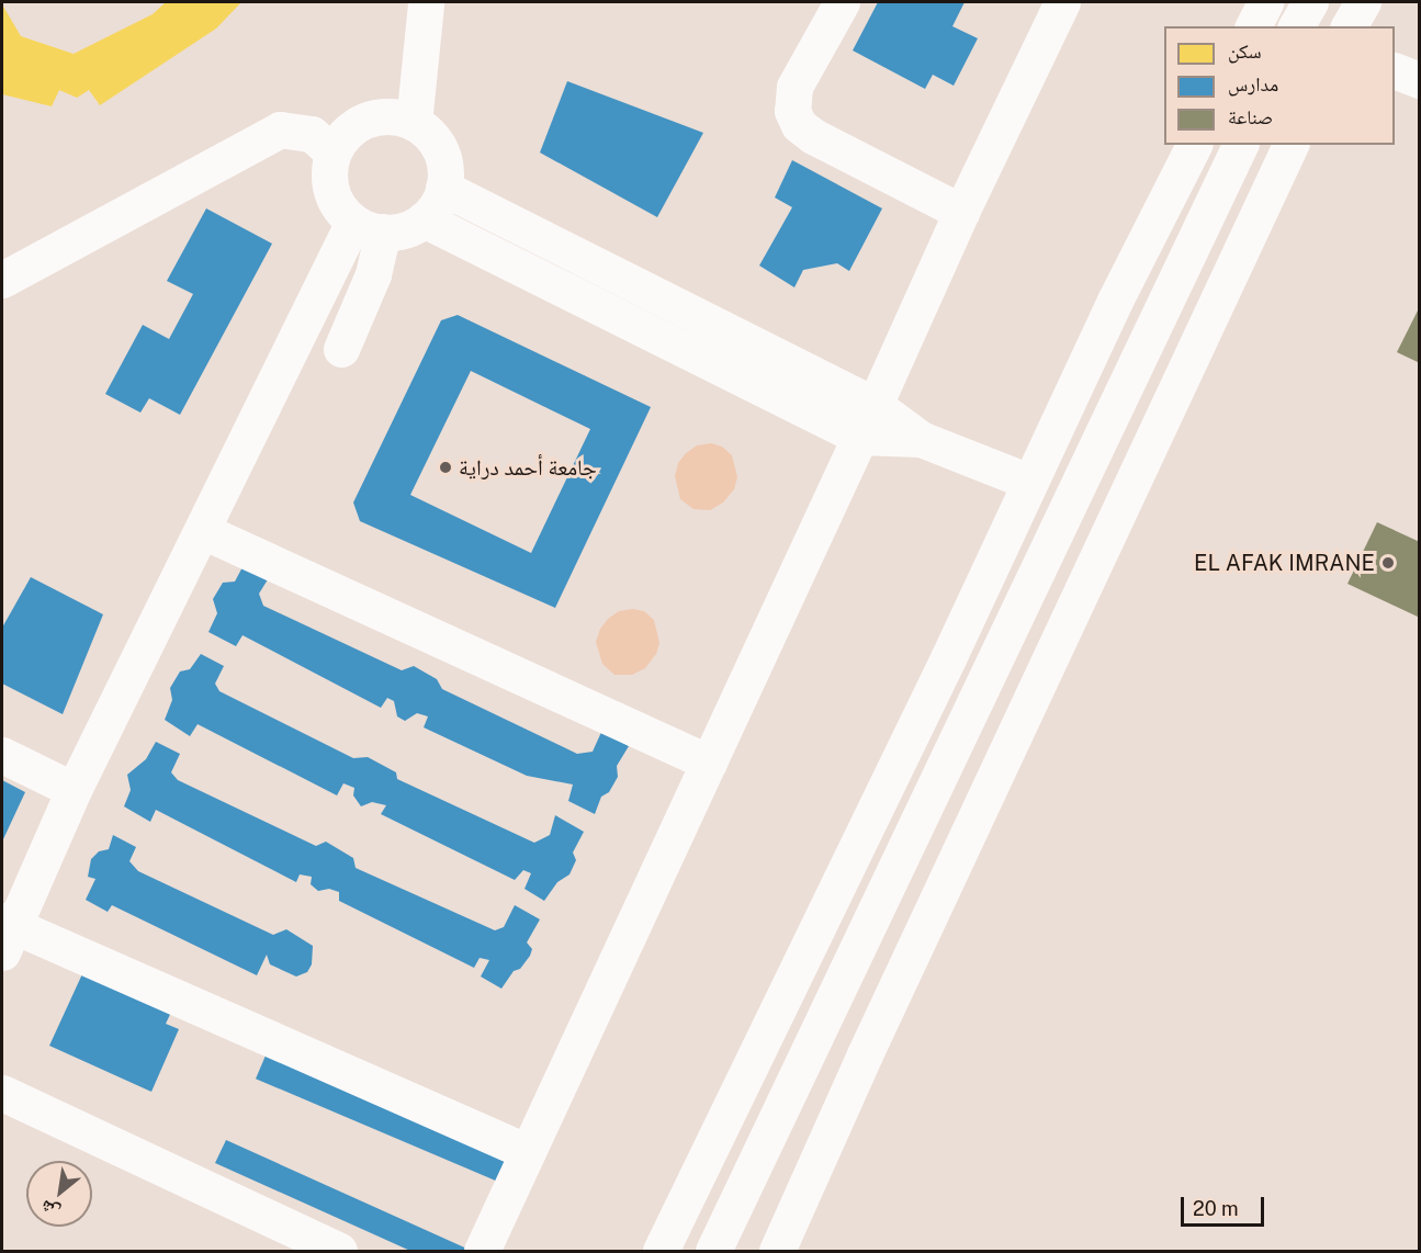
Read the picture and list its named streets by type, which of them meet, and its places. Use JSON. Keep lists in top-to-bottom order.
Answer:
{
  "places": ["جامعة أحمد دراية", "EL AFAK IMRANE"],
  "legend": ["سكن", "مدارس", "صناعة"],
  "scale_bar": "20 m",
  "north": "bottom left"
}
